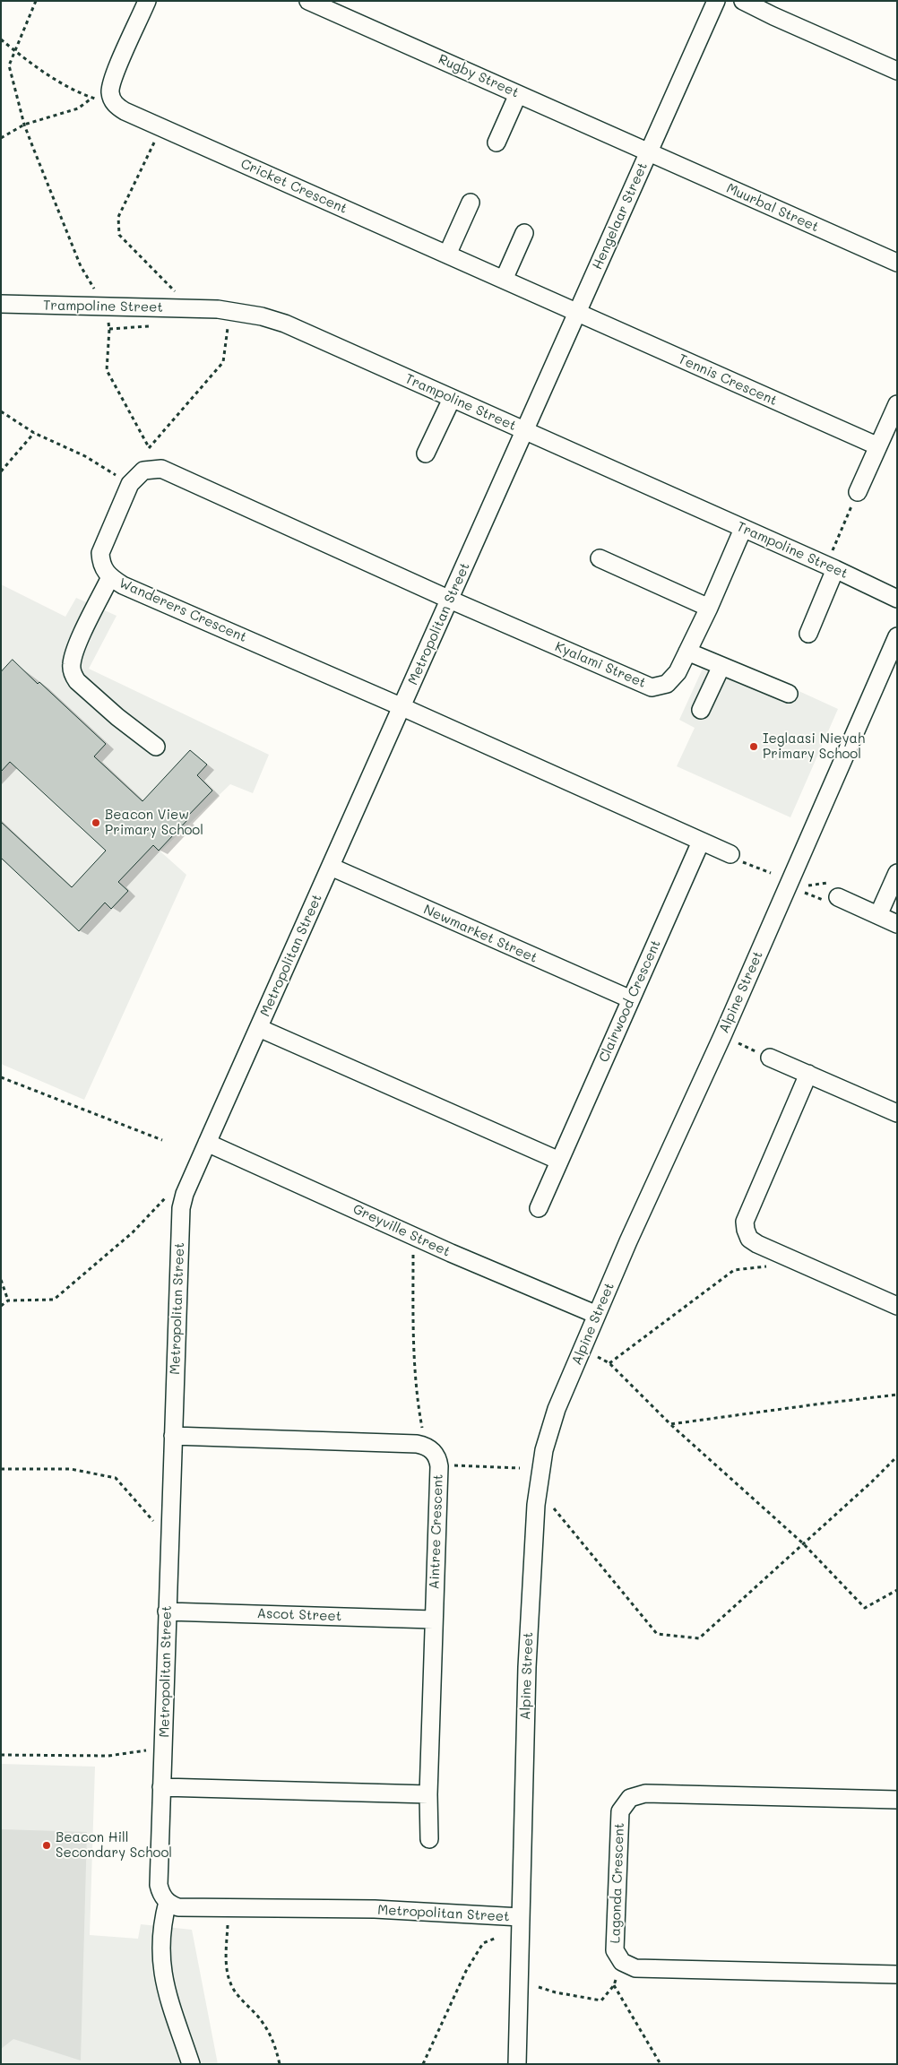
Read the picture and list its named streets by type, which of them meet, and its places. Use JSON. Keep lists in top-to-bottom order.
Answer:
{
  "streets": {
    "street": [
      "Rugby Street",
      "Cricket Crescent",
      "Muurbal Street",
      "Hengelaar Street",
      "Trampoline Street",
      "Tennis Crescent",
      "Wanderers Crescent",
      "Metropolitan Street",
      "Kyalami Street",
      "Newmarket Street",
      "Alpine Street",
      "Clairwood Crescent",
      "Greyville Street",
      "Aintree Crescent",
      "Ascot Street",
      "Lagonda Crescent"
    ]
  },
  "crossings": [
    ["Rugby Street", "Muurbal Street"],
    ["Rugby Street", "Hengelaar Street"],
    ["Cricket Crescent", "Hengelaar Street"],
    ["Cricket Crescent", "Tennis Crescent"],
    ["Muurbal Street", "Hengelaar Street"],
    ["Hengelaar Street", "Trampoline Street"],
    ["Hengelaar Street", "Tennis Crescent"],
    ["Hengelaar Street", "Metropolitan Street"],
    ["Trampoline Street", "Metropolitan Street"],
    ["Trampoline Street", "Kyalami Street"],
    ["Wanderers Crescent", "Metropolitan Street"],
    ["Wanderers Crescent", "Kyalami Street"],
    ["Metropolitan Street", "Kyalami Street"],
    ["Metropolitan Street", "Newmarket Street"],
    ["Metropolitan Street", "Alpine Street"],
    ["Metropolitan Street", "Greyville Street"],
    ["Metropolitan Street", "Aintree Crescent"],
    ["Metropolitan Street", "Ascot Street"],
    ["Newmarket Street", "Clairwood Crescent"],
    ["Alpine Street", "Greyville Street"],
    ["Aintree Crescent", "Ascot Street"]
  ],
  "places": ["Ieglaasi Nieyah Primary School", "Beacon View Primary School", "Beacon Hill Secondary School"]
}
